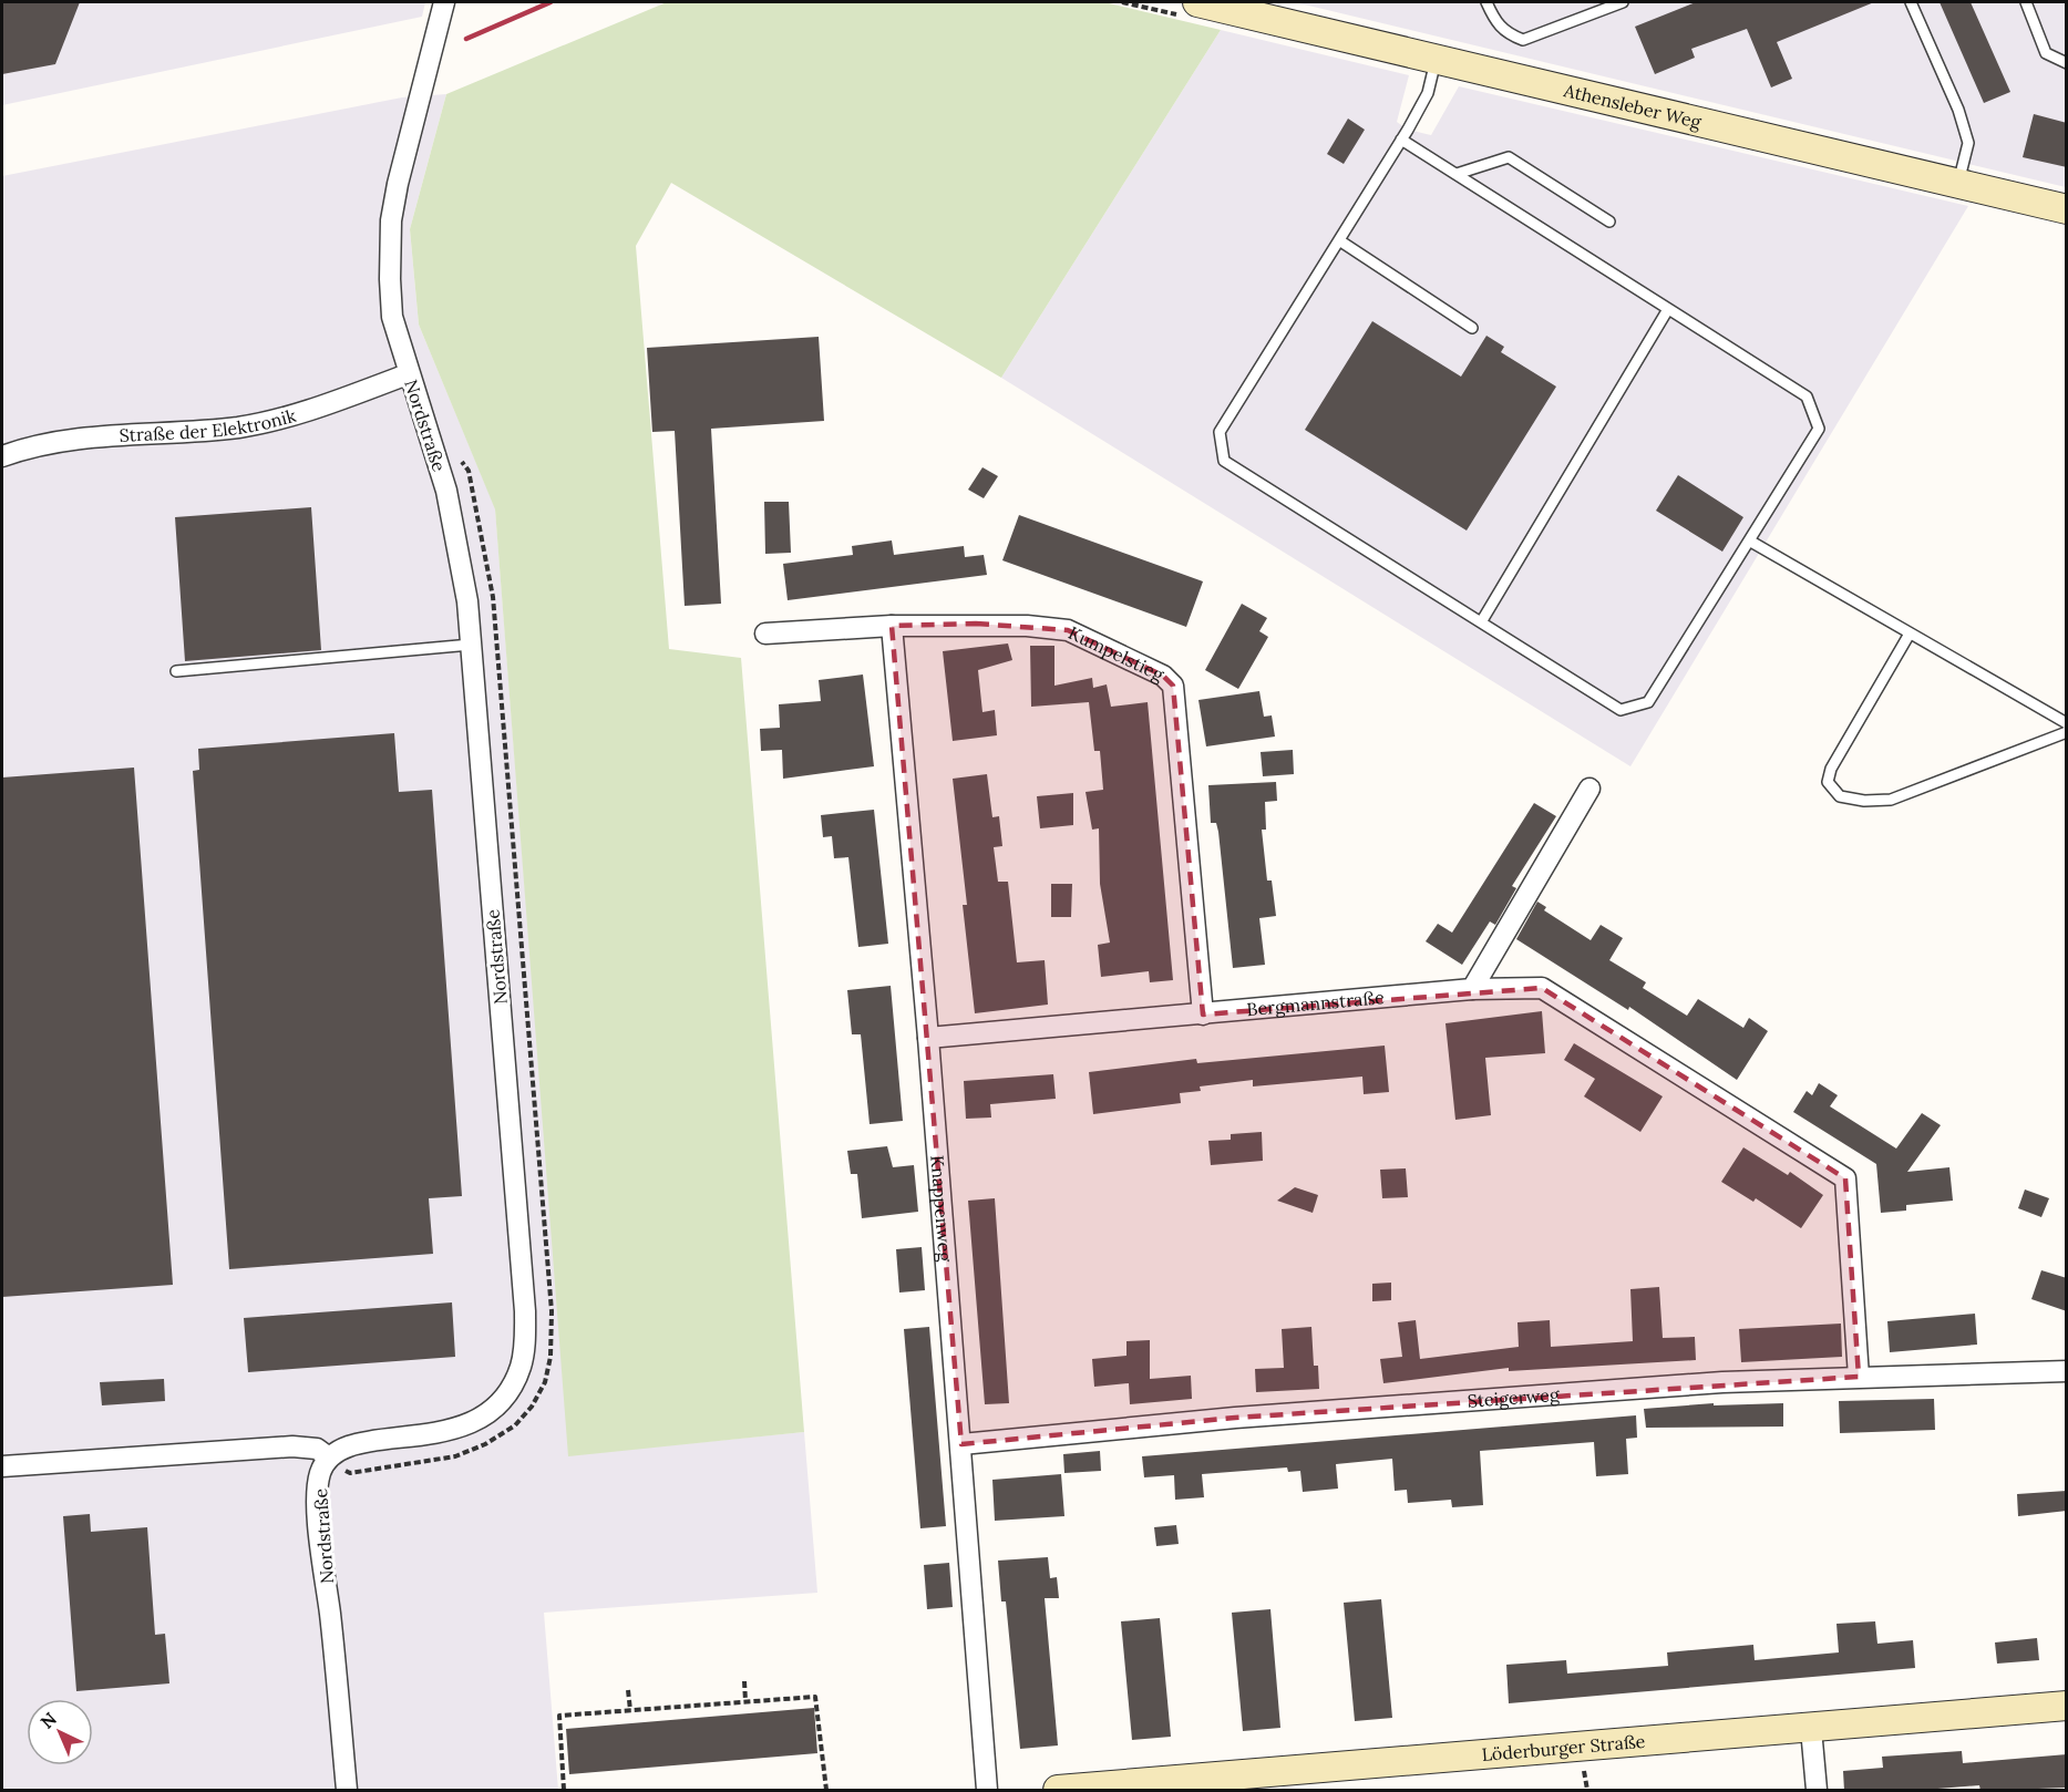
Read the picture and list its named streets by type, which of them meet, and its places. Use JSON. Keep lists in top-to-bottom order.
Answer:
{
  "streets": {
    "street": [
      "Athensleber Weg",
      "Straße der Elektronik",
      "Nordstraße",
      "Kumpelstieg",
      "Bergmannstraße",
      "Knappenweg",
      "Steigerweg",
      "Löderburger Straße"
    ]
  },
  "crossings": [
    ["Straße der Elektronik", "Nordstraße"],
    ["Kumpelstieg", "Bergmannstraße"],
    ["Kumpelstieg", "Knappenweg"],
    ["Bergmannstraße", "Knappenweg"],
    ["Bergmannstraße", "Steigerweg"],
    ["Knappenweg", "Steigerweg"]
  ],
  "north": "top left"
}
